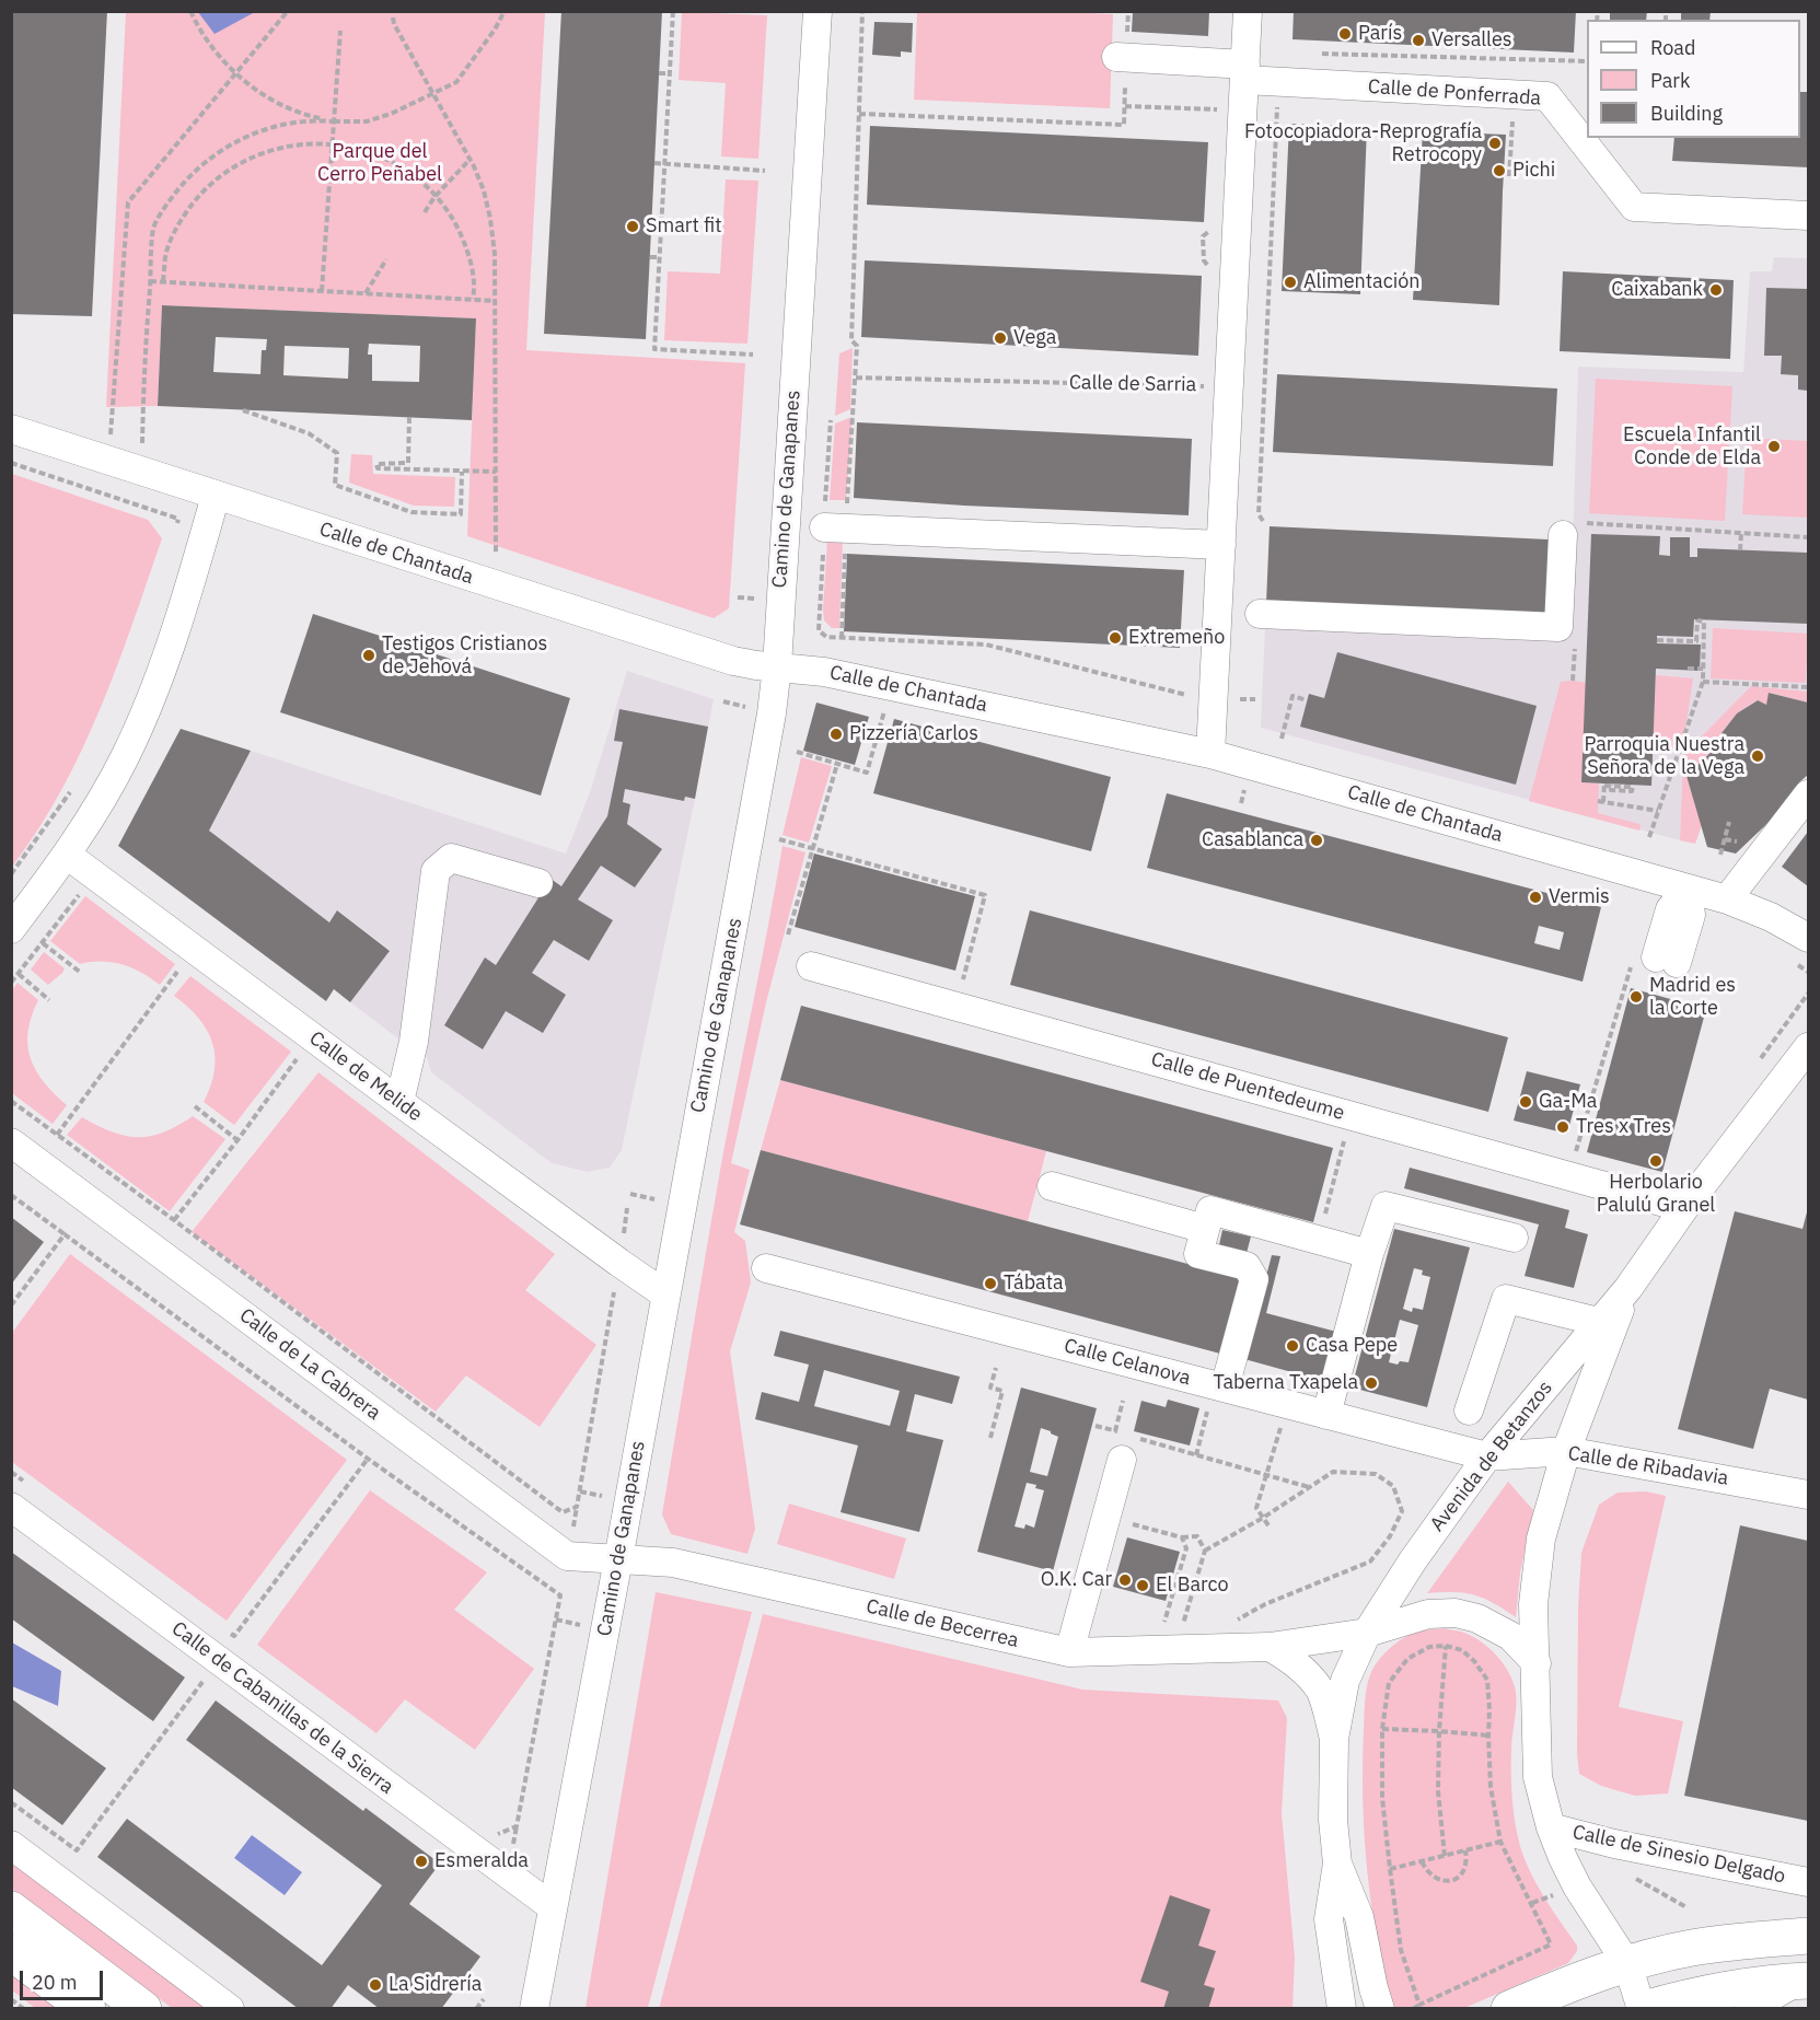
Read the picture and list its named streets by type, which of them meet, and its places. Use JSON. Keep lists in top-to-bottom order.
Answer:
{
  "streets": {
    "street": [
      "Calle de Ponferrada",
      "Camino de Ganapanes",
      "Calle de Chantada",
      "Calle de Melide",
      "Calle de Puentedeume",
      "Calle Celanova",
      "Calle de La Cabrera",
      "Avenida de Betanzos",
      "Calle de Ribadavia",
      "Calle de Becerrea",
      "Calle de Cabanillas de la Sierra",
      "Calle de Sinesio Delgado"
    ],
    "path": ["Calle de Sarria"]
  },
  "crossings": [
    ["Camino de Ganapanes", "Calle de Chantada"],
    ["Camino de Ganapanes", "Calle de Melide"],
    ["Camino de Ganapanes", "Calle de La Cabrera"],
    ["Camino de Ganapanes", "Calle de Becerrea"],
    ["Camino de Ganapanes", "Calle de Cabanillas de la Sierra"],
    ["Calle de Puentedeume", "Avenida de Betanzos"],
    ["Calle Celanova", "Avenida de Betanzos"],
    ["Calle Celanova", "Calle de Ribadavia"],
    ["Calle de La Cabrera", "Calle de Becerrea"],
    ["Avenida de Betanzos", "Calle de Ribadavia"],
    ["Avenida de Betanzos", "Calle de Becerrea"],
    ["Avenida de Betanzos", "Calle de Sinesio Delgado"]
  ],
  "parks": ["Parque del Cerro Peñabel"],
  "places": [
    "París",
    "Versalles",
    "Fotocopiadora-Reprografía Retrocopy",
    "Pichi",
    "Smart fit",
    "Alimentación",
    "Caixabank",
    "Vega",
    "Escuela Infantil Conde de Elda",
    "Extremeño",
    "Testigos Cristianos de Jehová",
    "Pizzería Carlos",
    "Parroquia Nuestra Señora de la Vega",
    "Casablanca",
    "Vermis",
    "Madrid es la Corte",
    "Ga-Ma",
    "Tres x Tres",
    "Herbolario Palulú Granel",
    "Tábata",
    "Casa Pepe",
    "Taberna Txapela",
    "O.K. Car",
    "El Barco",
    "Esmeralda",
    "La Sidrería"
  ],
  "legend": ["Road", "Park", "Building"],
  "scale_bar": "20 m"
}
